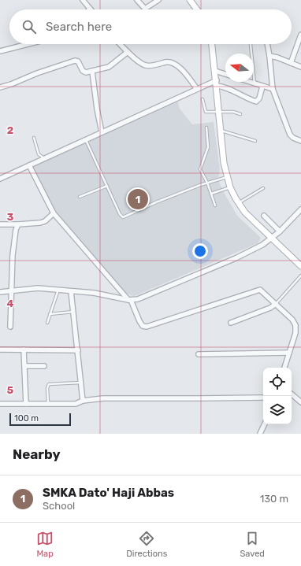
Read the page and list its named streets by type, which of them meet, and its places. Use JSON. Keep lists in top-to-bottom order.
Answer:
{
  "scale_bar": "100 m",
  "north": "left",
  "page": {
    "search": "Search here",
    "pins": "1",
    "scale": "100 m",
    "heading": "Nearby",
    "list": [
      {
        "mark": "1",
        "name": "SMKA Dato' Haji Abbas",
        "note": "School",
        "value": "130 m"
      }
    ],
    "nav": ["Map", "Directions", "Saved"]
  },
  "grid": {
    "rows": [
      "2",
      "3",
      "4",
      "5"
    ]
  }
}
